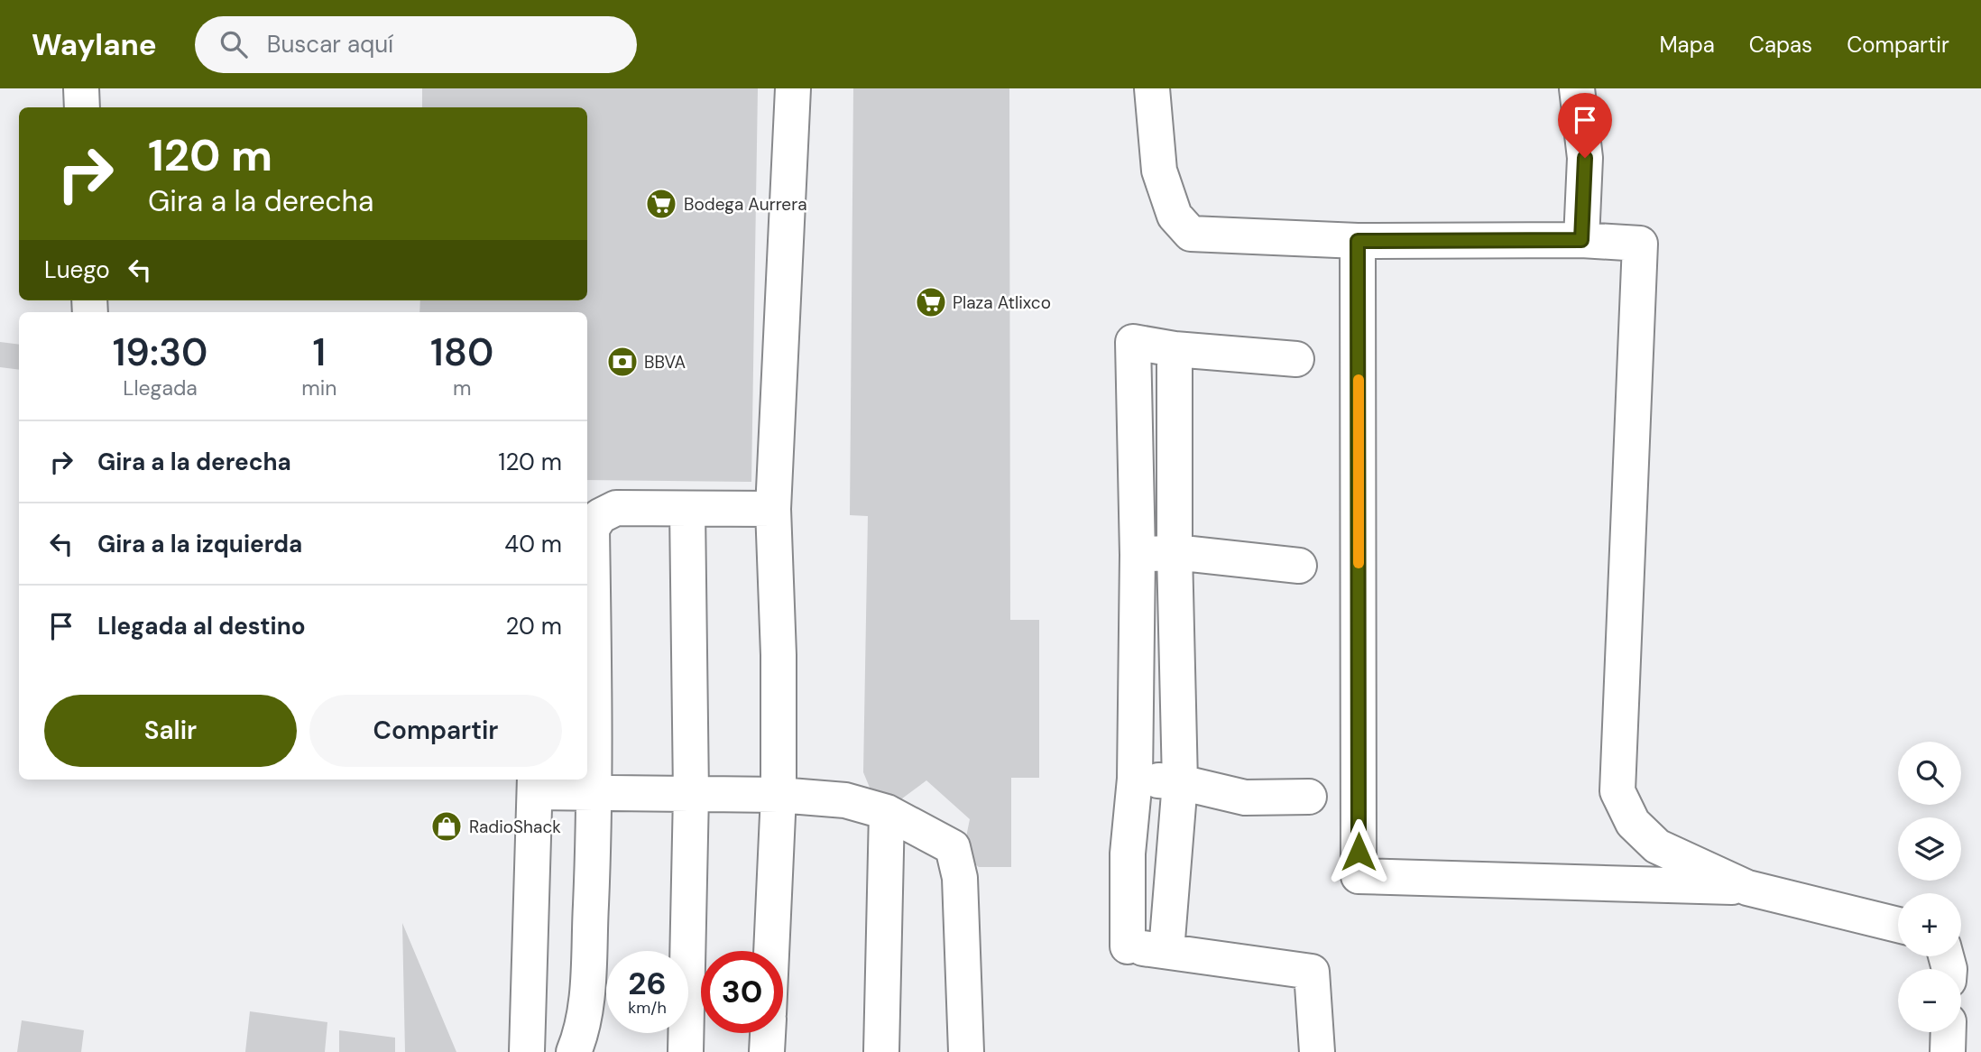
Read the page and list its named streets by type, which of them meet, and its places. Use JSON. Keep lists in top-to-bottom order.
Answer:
{
  "places": {
    "supermarket": ["Bodega Aurrera", "Plaza Atlixco"],
    "bank": ["BBVA"],
    "shop": ["RadioShack"]
  },
  "page": {
    "header": "Waylane",
    "search": "Buscar aquí",
    "nav": ["Mapa", "Capas", "Compartir"],
    "turn": ["120 m", "Gira a la derecha"],
    "then": "Luego",
    "eta": [
      "19:30",
      "Llegada",
      "1",
      "min",
      "180",
      "m"
    ],
    "list": [
      {
        "name": "Gira a la derecha",
        "value": "120 m"
      },
      {
        "name": "Gira a la izquierda",
        "value": "40 m"
      },
      {
        "name": "Llegada al destino",
        "value": "20 m"
      }
    ],
    "buttons": ["Salir", "Compartir"],
    "map_buttons": ["+", "−"],
    "speed": "26 km/h",
    "limit": "30"
  }
}
